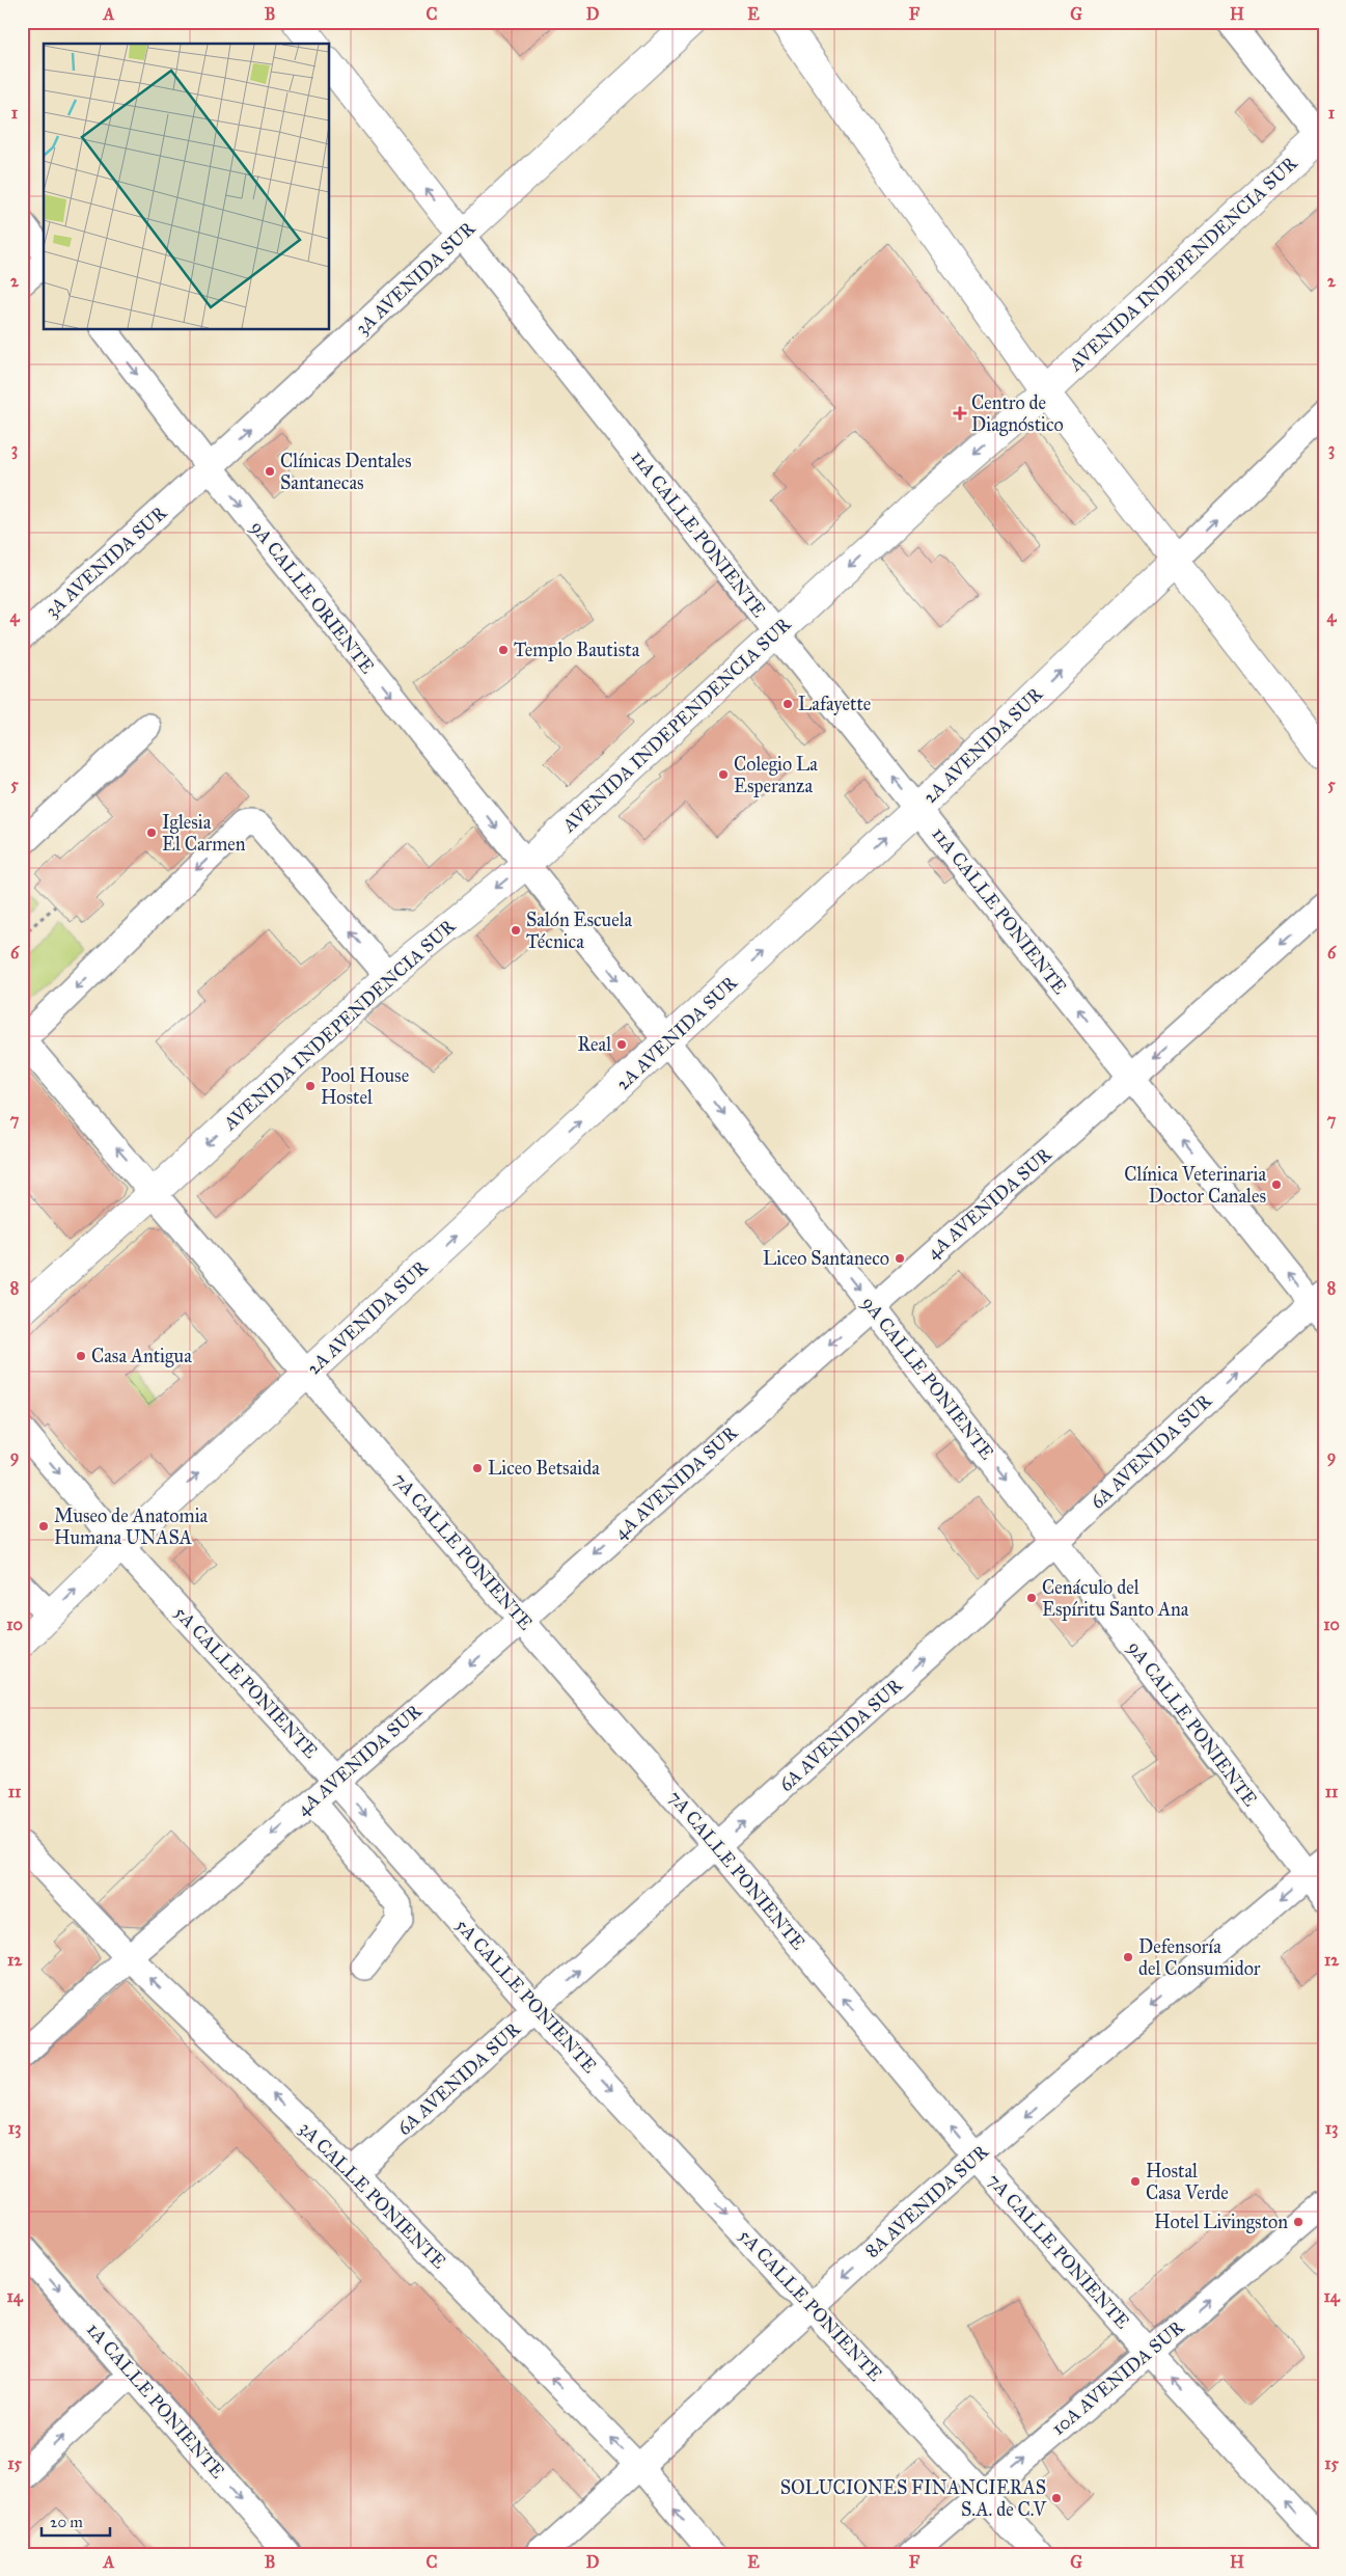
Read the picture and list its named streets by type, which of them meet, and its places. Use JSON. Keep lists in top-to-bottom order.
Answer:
{
  "streets": {
    "main road": ["AVENIDA INDEPENDENCIA SUR", "3A AVENIDA SUR", "2A AVENIDA SUR"],
    "street": [
      "11A CALLE PONIENTE",
      "9A CALLE ORIENTE",
      "4A AVENIDA SUR",
      "9A CALLE PONIENTE",
      "6A AVENIDA SUR",
      "7A CALLE PONIENTE",
      "5A CALLE PONIENTE",
      "3A CALLE PONIENTE",
      "8A AVENIDA SUR",
      "10A AVENIDA SUR",
      "1A CALLE PONIENTE"
    ]
  },
  "crossings": [
    ["AVENIDA INDEPENDENCIA SUR", "11A CALLE PONIENTE"],
    ["AVENIDA INDEPENDENCIA SUR", "9A CALLE ORIENTE"],
    ["AVENIDA INDEPENDENCIA SUR", "9A CALLE PONIENTE"],
    ["AVENIDA INDEPENDENCIA SUR", "7A CALLE PONIENTE"],
    ["3A AVENIDA SUR", "11A CALLE PONIENTE"],
    ["3A AVENIDA SUR", "9A CALLE ORIENTE"],
    ["11A CALLE PONIENTE", "2A AVENIDA SUR"],
    ["11A CALLE PONIENTE", "4A AVENIDA SUR"],
    ["11A CALLE PONIENTE", "6A AVENIDA SUR"],
    ["9A CALLE ORIENTE", "9A CALLE PONIENTE"],
    ["2A AVENIDA SUR", "9A CALLE PONIENTE"],
    ["2A AVENIDA SUR", "7A CALLE PONIENTE"],
    ["2A AVENIDA SUR", "5A CALLE PONIENTE"],
    ["4A AVENIDA SUR", "9A CALLE PONIENTE"],
    ["4A AVENIDA SUR", "7A CALLE PONIENTE"],
    ["4A AVENIDA SUR", "5A CALLE PONIENTE"],
    ["4A AVENIDA SUR", "3A CALLE PONIENTE"],
    ["9A CALLE PONIENTE", "6A AVENIDA SUR"],
    ["9A CALLE PONIENTE", "8A AVENIDA SUR"],
    ["6A AVENIDA SUR", "7A CALLE PONIENTE"],
    ["6A AVENIDA SUR", "5A CALLE PONIENTE"],
    ["6A AVENIDA SUR", "3A CALLE PONIENTE"],
    ["7A CALLE PONIENTE", "8A AVENIDA SUR"],
    ["7A CALLE PONIENTE", "10A AVENIDA SUR"],
    ["5A CALLE PONIENTE", "8A AVENIDA SUR"],
    ["5A CALLE PONIENTE", "10A AVENIDA SUR"],
    ["3A CALLE PONIENTE", "8A AVENIDA SUR"]
  ],
  "one_way": [
    "AVENIDA INDEPENDENCIA SUR",
    "3A AVENIDA SUR",
    "11A CALLE PONIENTE",
    "9A CALLE ORIENTE",
    "2A AVENIDA SUR",
    "4A AVENIDA SUR",
    "9A CALLE PONIENTE",
    "6A AVENIDA SUR",
    "7A CALLE PONIENTE",
    "5A CALLE PONIENTE",
    "3A CALLE PONIENTE",
    "8A AVENIDA SUR",
    "10A AVENIDA SUR",
    "1A CALLE PONIENTE"
  ],
  "places": {
    "health": ["Centro de Diagnóstico"],
    "other": [
      "Clínicas Dentales Santanecas",
      "Templo Bautista",
      "Lafayette",
      "Colegio La Esperanza",
      "Iglesia El Carmen",
      "Salón Escuela Técnica",
      "Real",
      "Pool House Hostel",
      "Clínica Veterinaria Doctor Canales",
      "Liceo Santaneco",
      "Casa Antigua",
      "Liceo Betsaida",
      "Museo de Anatomia Humana UNASA",
      "Cenáculo del Espíritu Santo Ana",
      "Defensoría del Consumidor",
      "Hostal Casa Verde",
      "Hotel Livingston",
      "SOLUCIONES FINANCIERAS S.A. de C.V"
    ]
  },
  "scale_bar": "20 m",
  "grid": {
    "columns": [
      "A",
      "B",
      "C",
      "D",
      "E",
      "F",
      "G",
      "H"
    ],
    "rows": [
      "1",
      "2",
      "3",
      "4",
      "5",
      "6",
      "7",
      "8",
      "9",
      "10",
      "11",
      "12",
      "13",
      "14",
      "15"
    ]
  }
}
